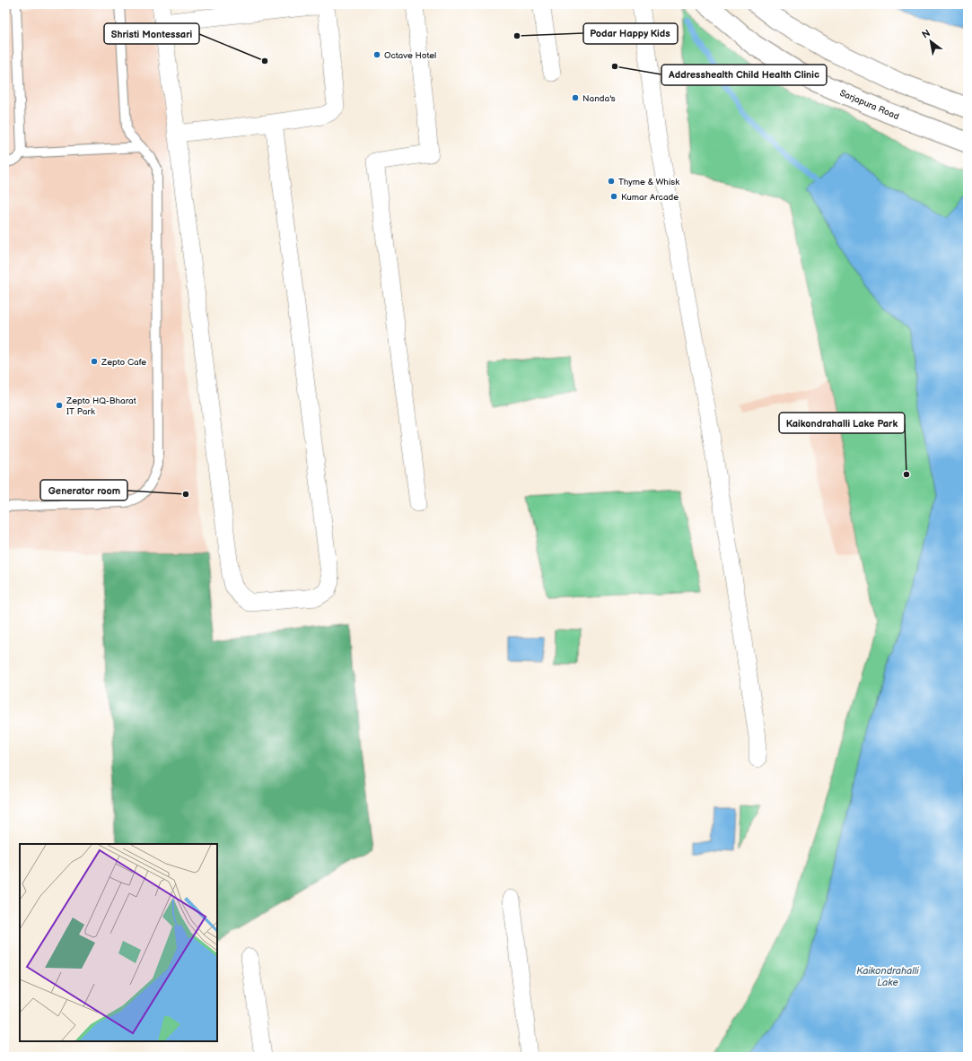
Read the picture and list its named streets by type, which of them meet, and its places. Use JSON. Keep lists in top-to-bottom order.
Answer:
{
  "streets": {
    "main road": ["Sarjapura Road"]
  },
  "water": ["Kaikondrahalli Lake"],
  "places": [
    "Podar Happy Kids",
    "Octave Hotel",
    "Shristi Montessari",
    "Addresshealth Child Health Clinic",
    "Nanda's",
    "Thyme & Whisk",
    "Kumar Arcade",
    "Zepto Cafe",
    "Zepto HQ-Bharat IT Park",
    "Kaikondrahalli Lake Park",
    "Generator room"
  ],
  "north": "top left"
}
